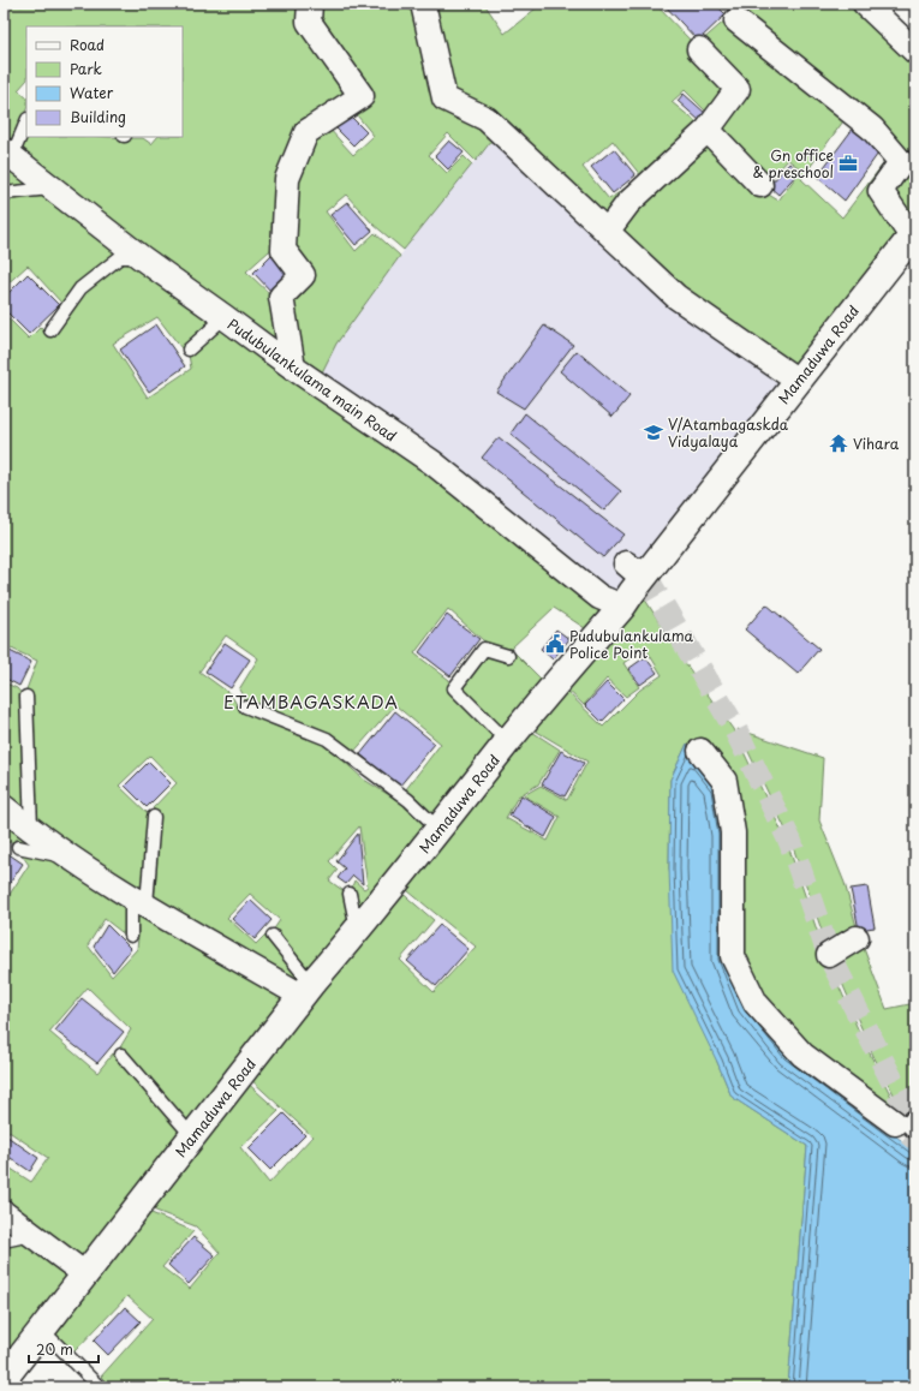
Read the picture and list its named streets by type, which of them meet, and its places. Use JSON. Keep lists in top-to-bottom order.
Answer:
{
  "streets": {
    "street": ["Mamaduwa Road", "Pudubulankulama main Road"]
  },
  "crossings": [
    ["Mamaduwa Road", "Pudubulankulama main Road"]
  ],
  "districts": ["ETAMBAGASKADA"],
  "places": {
    "office": ["Gn office & preschool"],
    "school or university": ["V/Atambagaskda Vidyalaya"],
    "temple": ["Vihara"],
    "public building": ["Pudubulankulama Police Point"]
  },
  "legend": [
    "Road",
    "Park",
    "Water",
    "Building"
  ],
  "scale_bar": "20 m"
}
